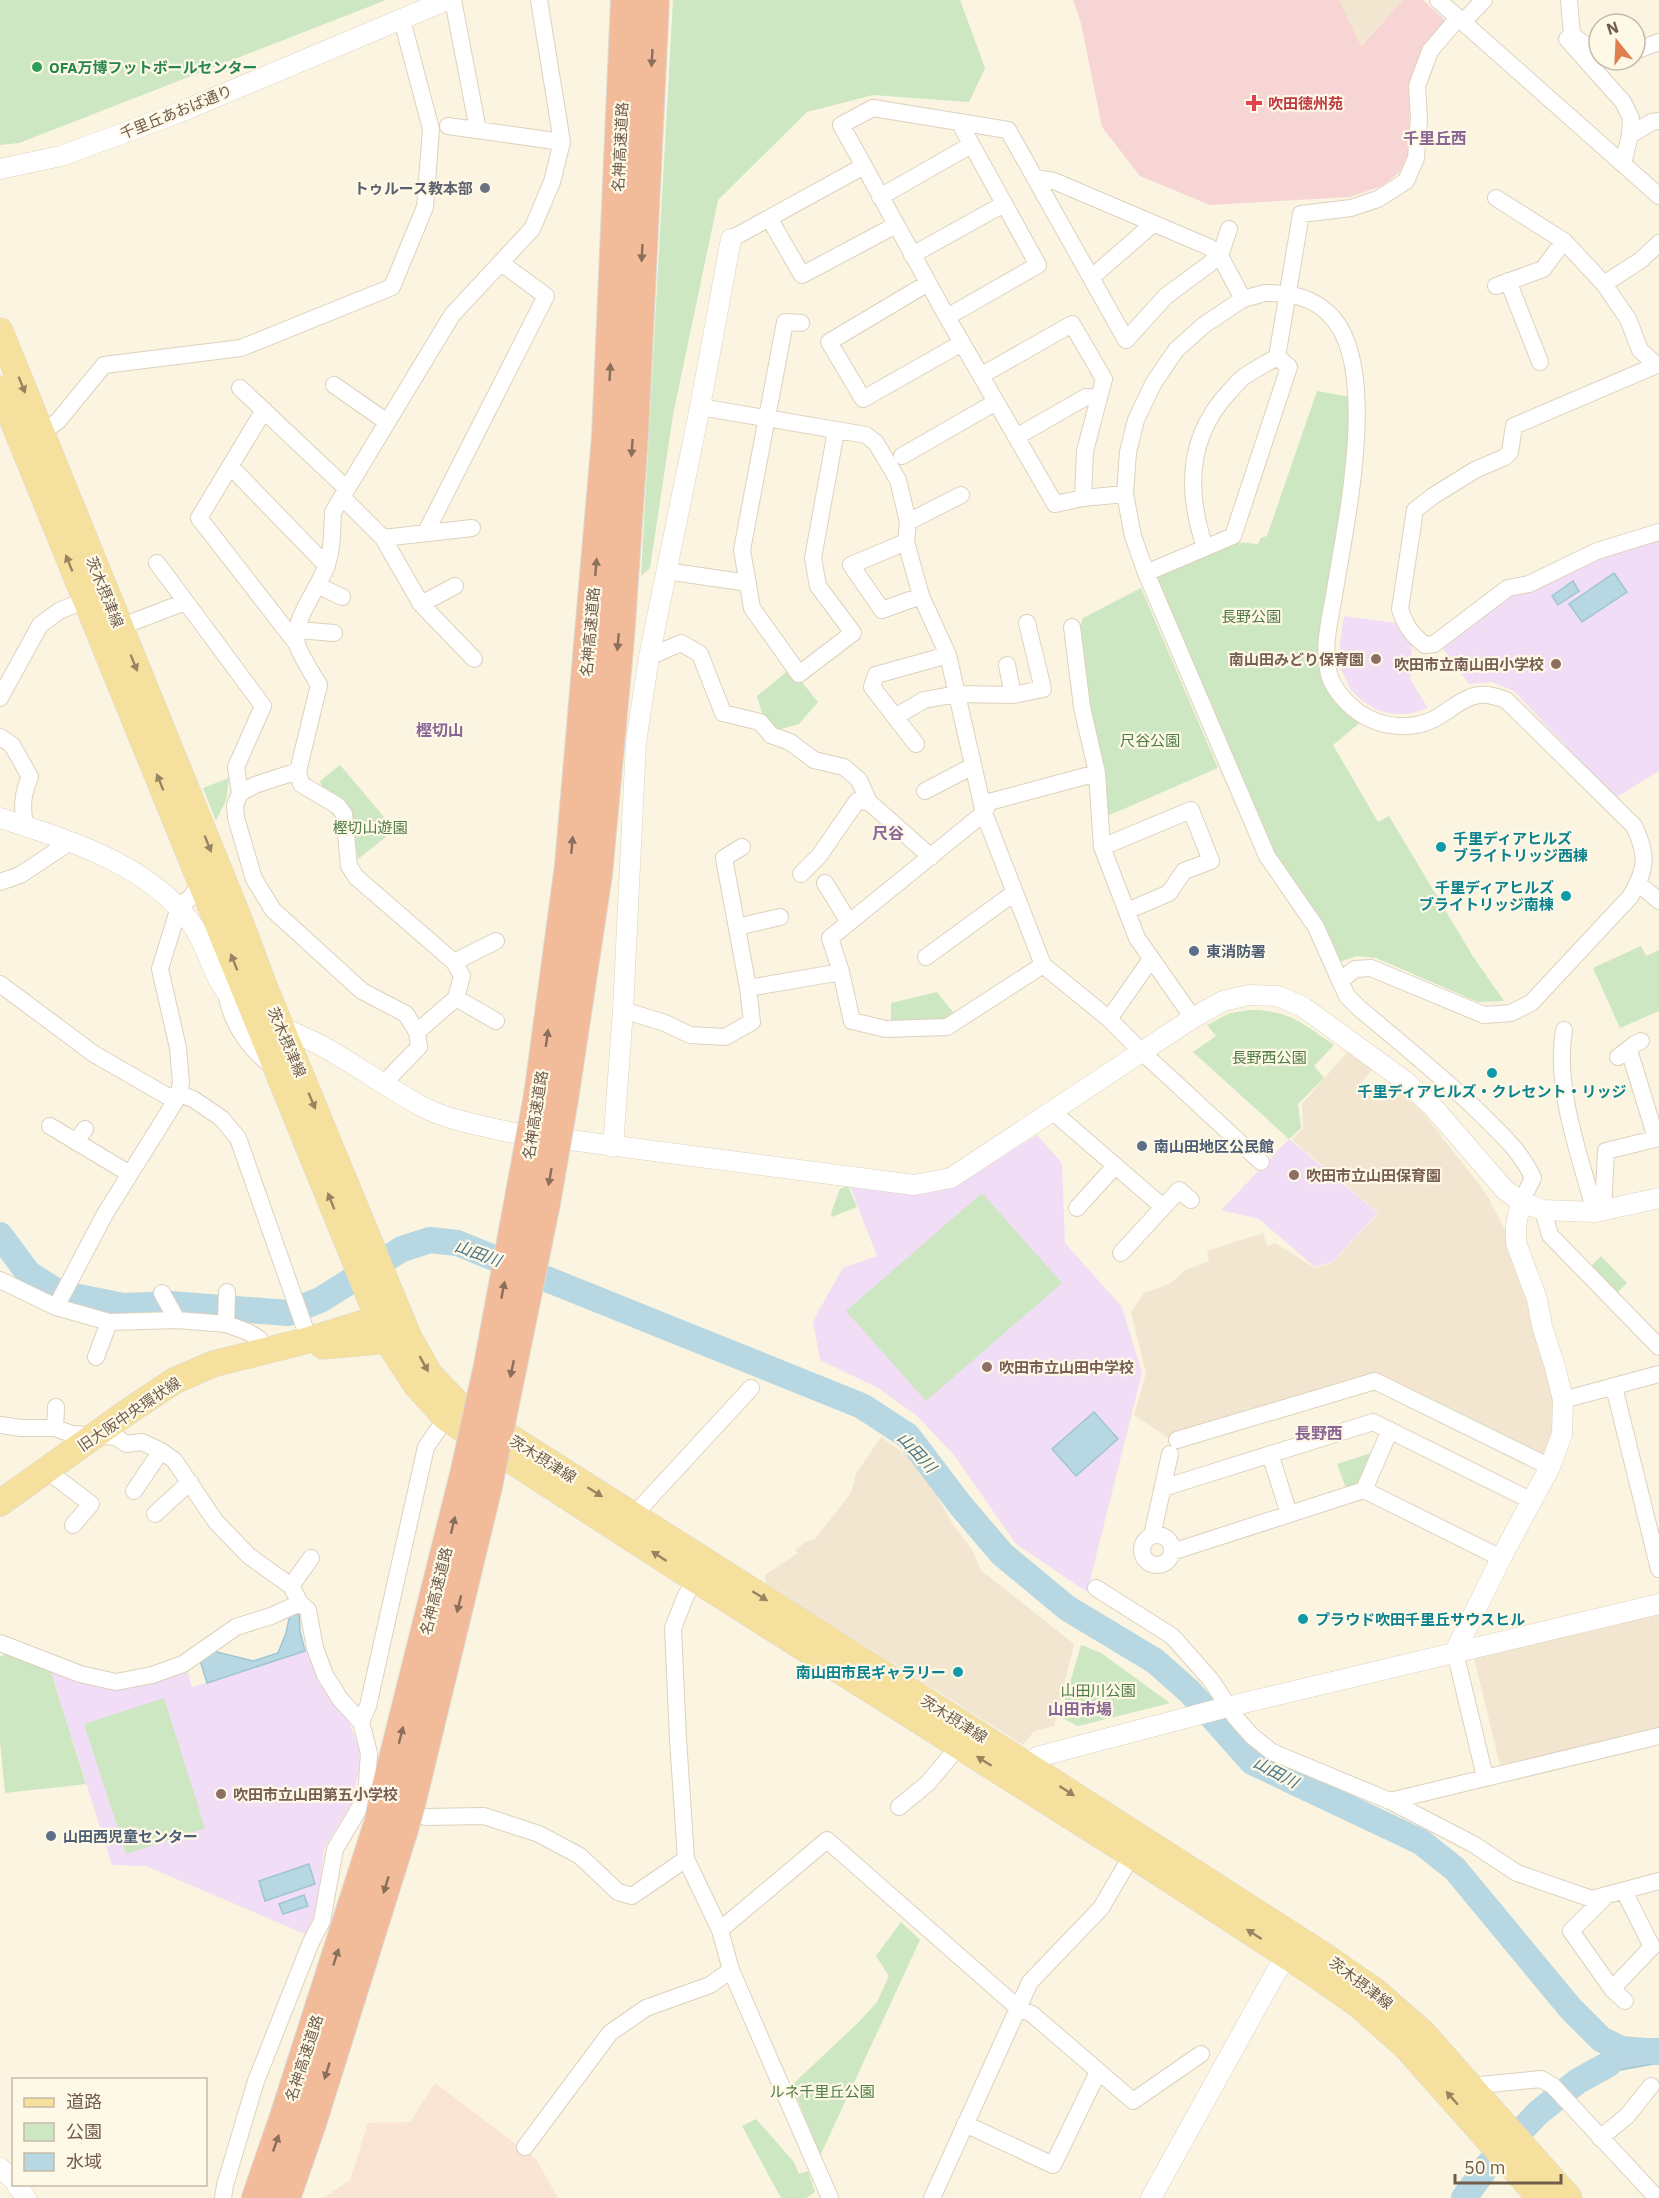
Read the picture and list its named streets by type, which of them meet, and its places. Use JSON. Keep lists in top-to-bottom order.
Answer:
{
  "streets": {
    "highway": ["名神高速道路"],
    "main road": ["茨木摂津線", "旧大阪中央環状線"],
    "street": ["千里丘あおば通り"]
  },
  "crossings": [
    ["茨木摂津線", "旧大阪中央環状線"]
  ],
  "districts": [
    "千里丘西",
    "樫切山",
    "尺谷",
    "長野西",
    "山田市場"
  ],
  "water": ["山田川"],
  "parks": [
    "長野公園",
    "尺谷公園",
    "樫切山遊園",
    "長野西公園",
    "山田川公園",
    "ルネ千里丘公園"
  ],
  "places": {
    "other": [
      "OFA万博フットボールセンター",
      "トゥルース教本部",
      "南山田みどり保育園",
      "吹田市立南山田小学校",
      "千里ディアヒルズ ブライトリッジ西棟",
      "千里ディアヒルズ ブライトリッジ南棟",
      "東消防署",
      "千里ディアヒルズ・クレセント・リッジ",
      "南山田地区公民館",
      "吹田市立山田保育園",
      "吹田市立山田中学校",
      "プラウド吹田千里丘サウスヒル",
      "南山田市民ギャラリー",
      "吹田市立山田第五小学校",
      "山田西児童センター"
    ],
    "health": ["吹田徳州苑"]
  },
  "legend": ["道路", "公園", "水域"],
  "scale_bar": "50 m",
  "north": "top"
}
